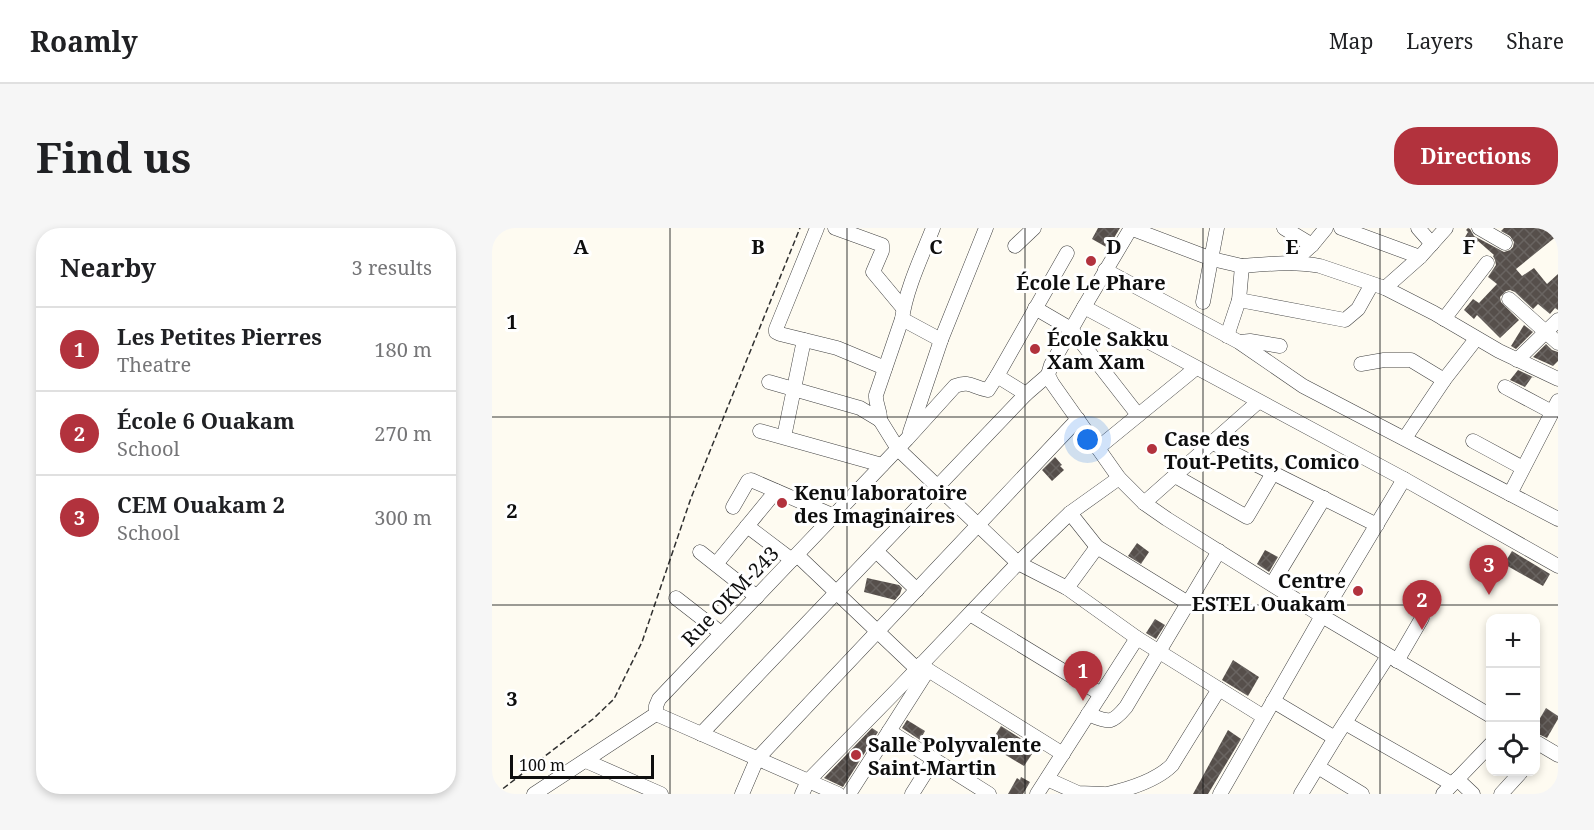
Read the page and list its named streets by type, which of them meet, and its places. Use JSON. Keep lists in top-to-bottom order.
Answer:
{
  "streets": {
    "street": ["Rue OKM-243"]
  },
  "places": [
    "École Le Phare",
    "École Sakku Xam Xam",
    "Case des Tout-Petits, Comico",
    "Kenu laboratoire des Imaginaires",
    "Centre ESTEL Ouakam",
    "Salle Polyvalente Saint-Martin"
  ],
  "scale_bar": "100 m",
  "page": {
    "header": "Roamly",
    "nav": ["Map", "Layers", "Share"],
    "buttons": "Directions",
    "title": "Find us",
    "heading": ["Nearby", "3 results"],
    "list": [
      {
        "mark": "1",
        "name": "Les Petites Pierres",
        "note": "Theatre",
        "value": "180 m"
      },
      {
        "mark": "2",
        "name": "École 6 Ouakam",
        "note": "School",
        "value": "270 m"
      },
      {
        "mark": "3",
        "name": "CEM Ouakam 2",
        "note": "School",
        "value": "300 m"
      }
    ],
    "pins": ["3", "2", "1"],
    "map_buttons": ["+", "−"],
    "scale": "100 m"
  },
  "grid": {
    "columns": [
      "A",
      "B",
      "C",
      "D",
      "E",
      "F"
    ],
    "rows": ["1", "2", "3"]
  }
}
